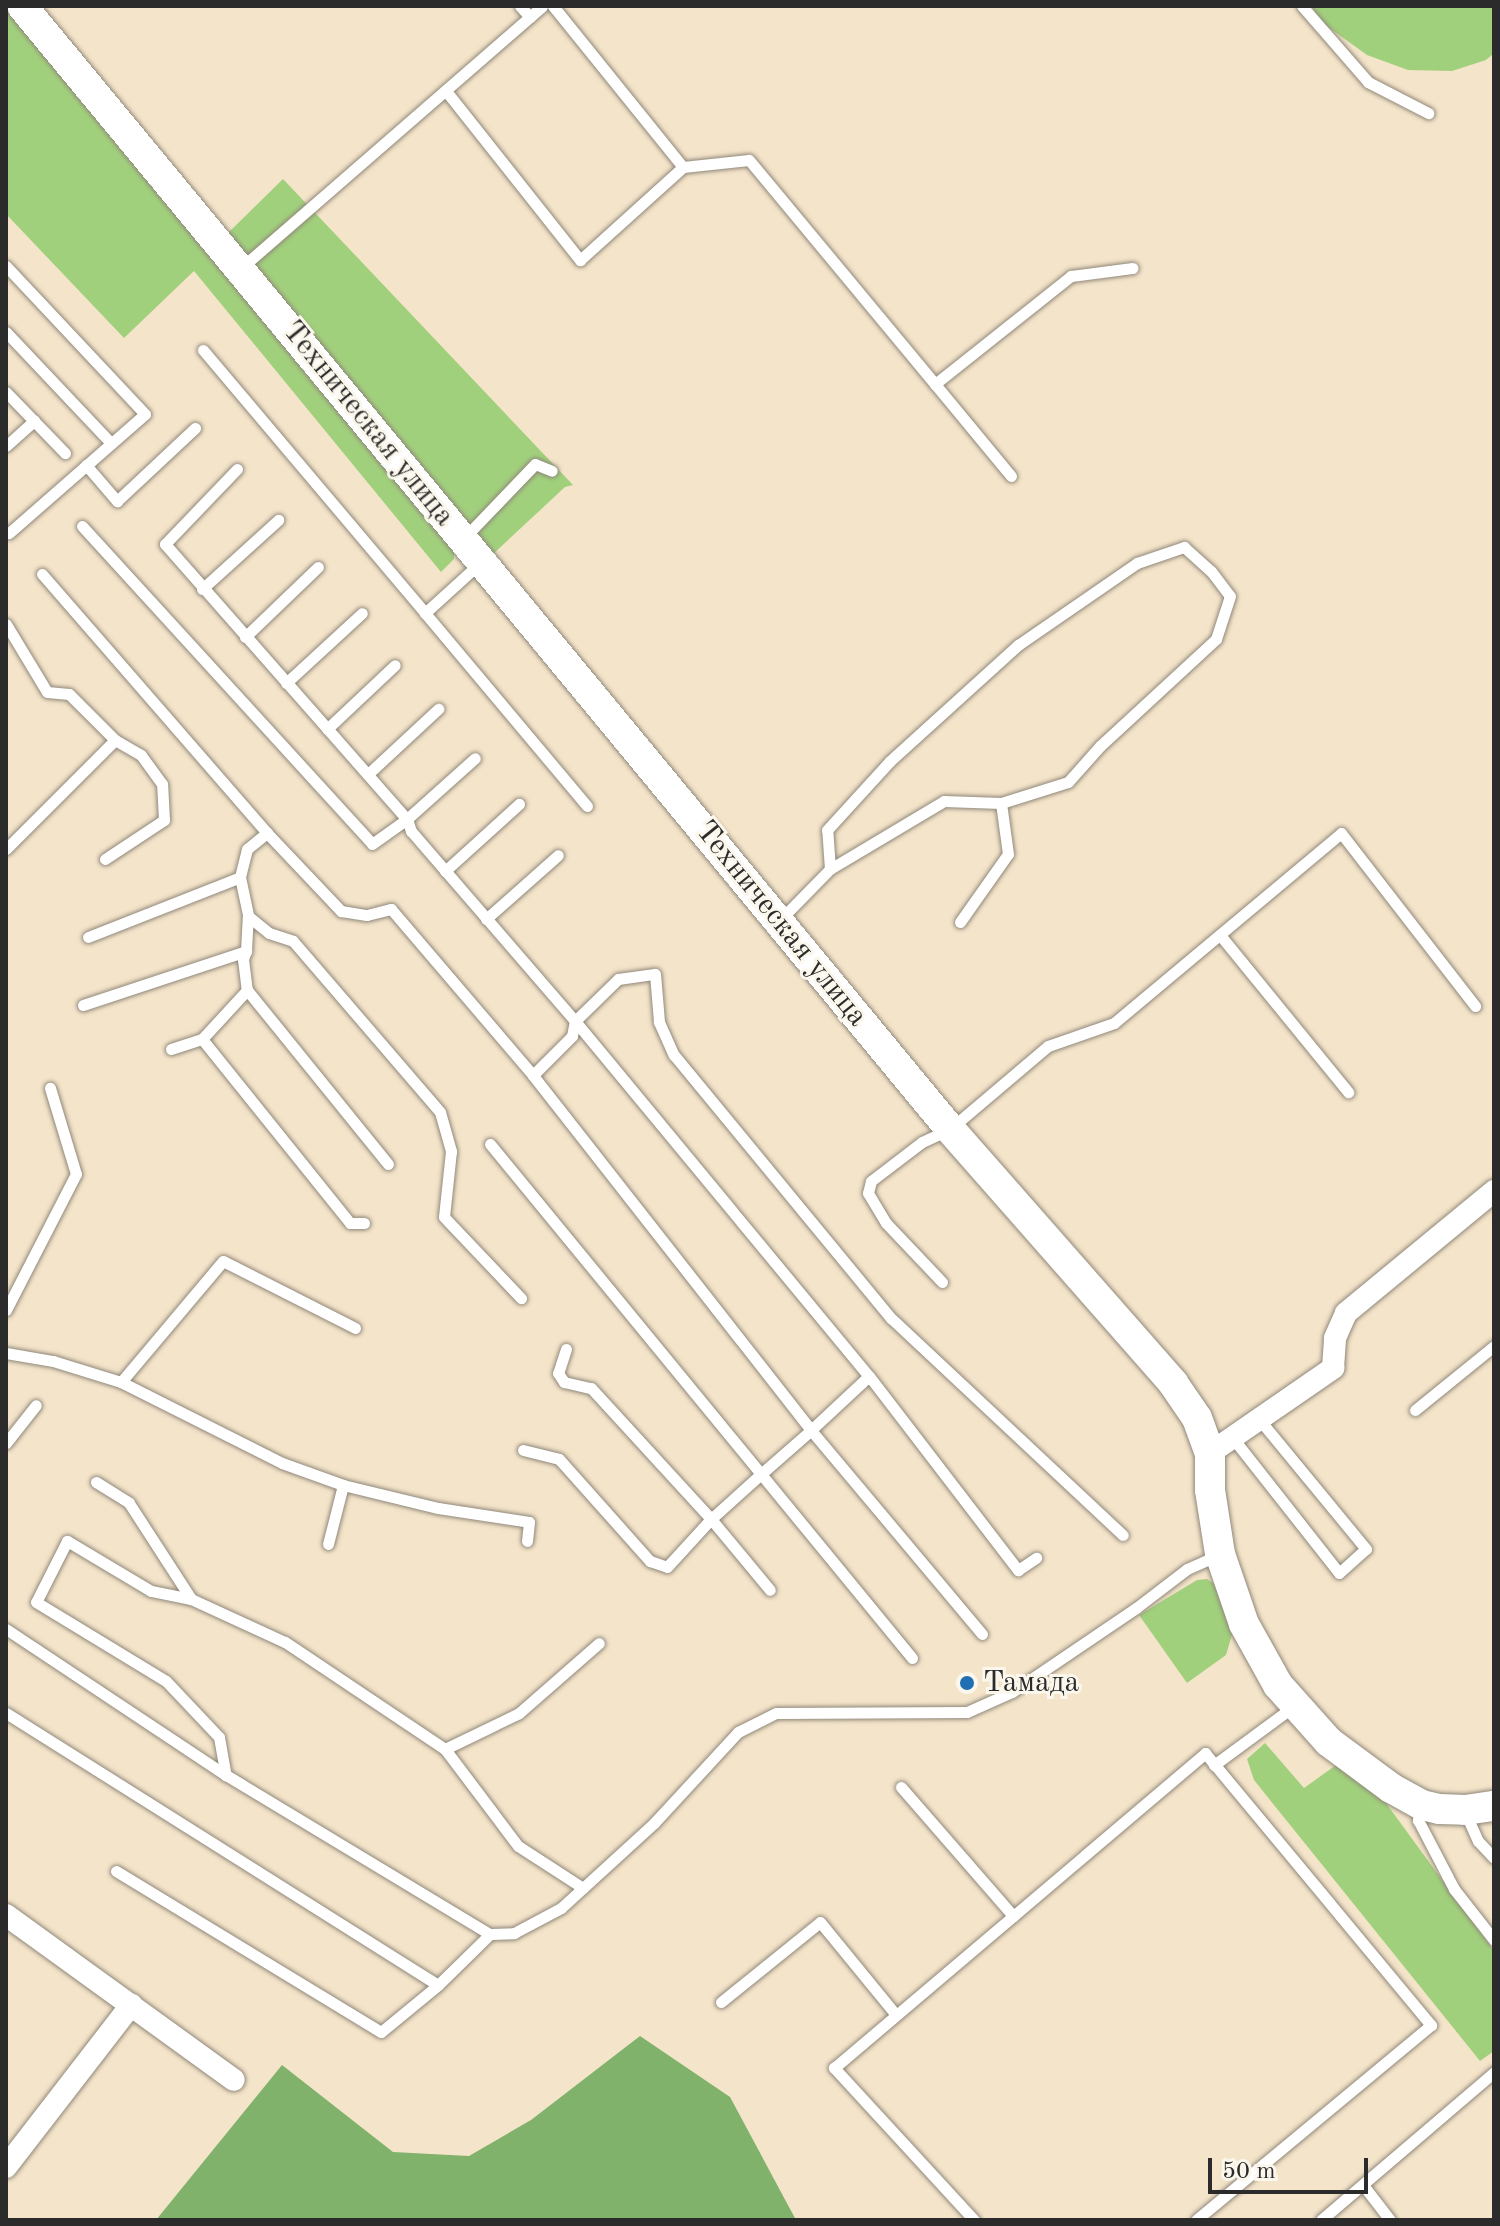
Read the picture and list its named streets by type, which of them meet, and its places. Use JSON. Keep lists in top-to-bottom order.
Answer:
{
  "streets": {
    "street": ["Техническая улица"]
  },
  "places": ["Тамада"],
  "scale_bar": "50 m"
}
